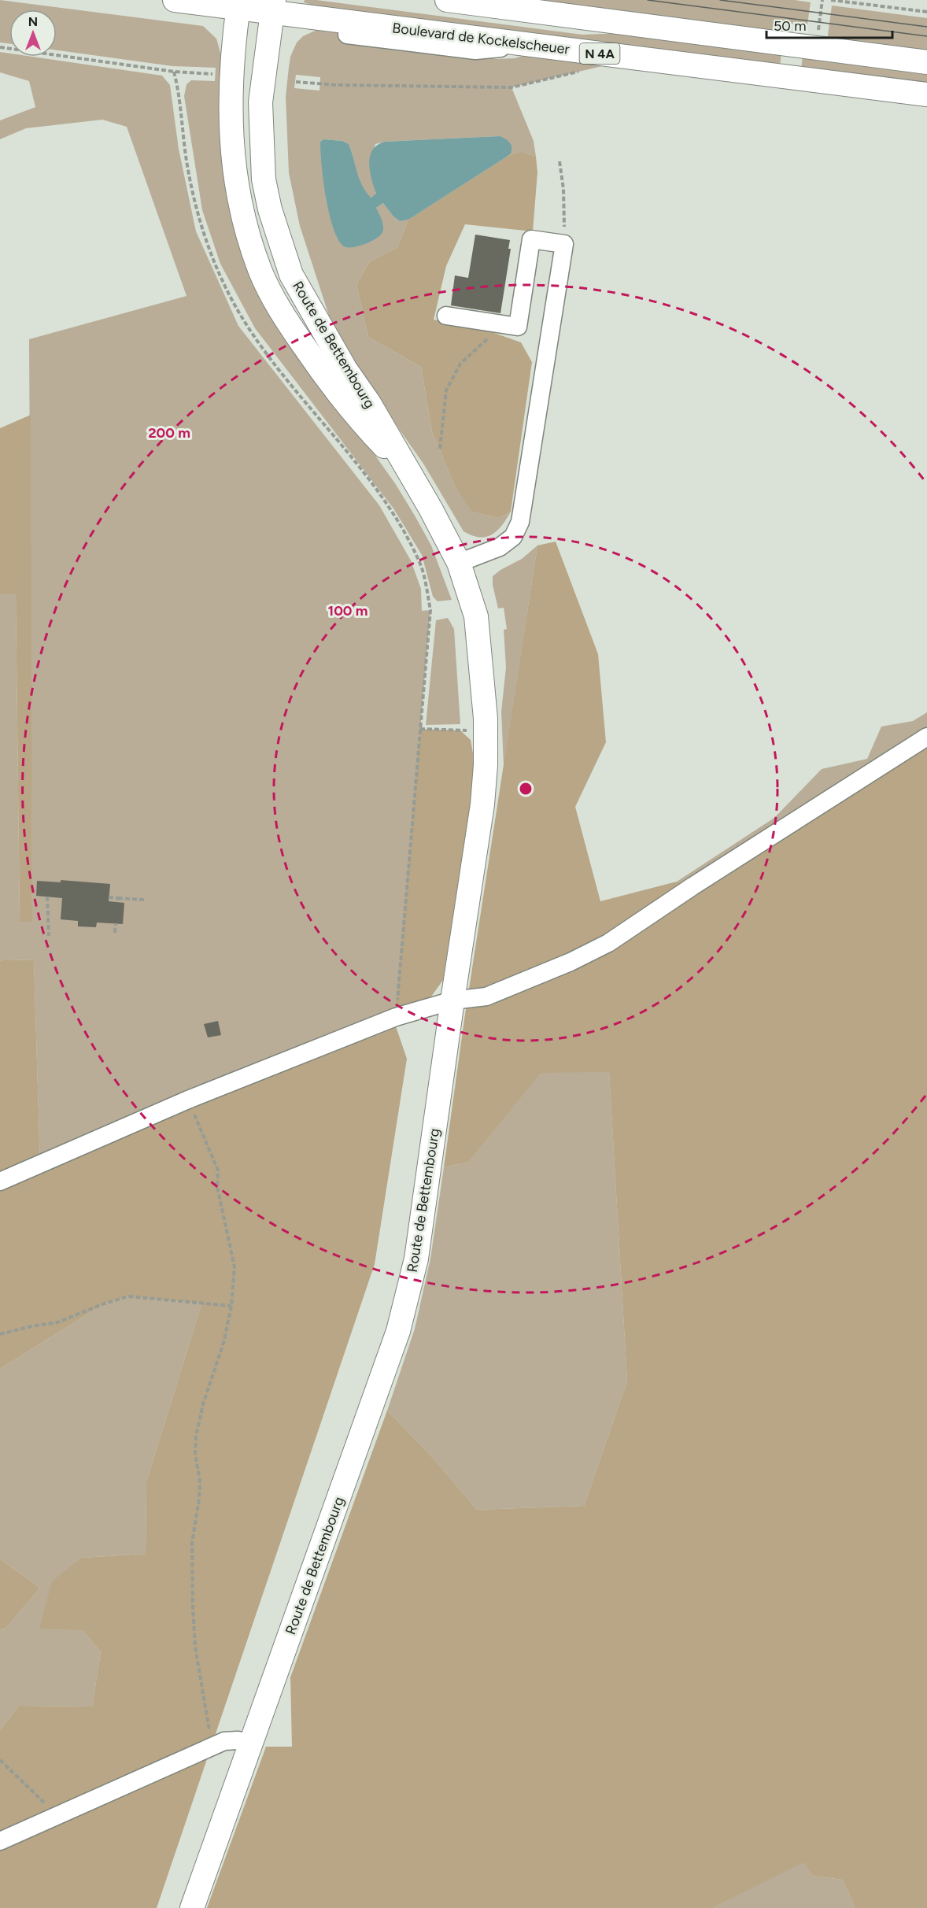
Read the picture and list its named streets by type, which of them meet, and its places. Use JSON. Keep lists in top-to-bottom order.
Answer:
{
  "streets": {
    "main road": ["Boulevard de Kockelscheuer", "N 4A", "Route de Bettembourg"]
  },
  "crossings": [
    ["Boulevard de Kockelscheuer", "Route de Bettembourg"]
  ],
  "scale_bar": "50 m",
  "north": "top",
  "rings": ["200 m", "100 m"]
}
